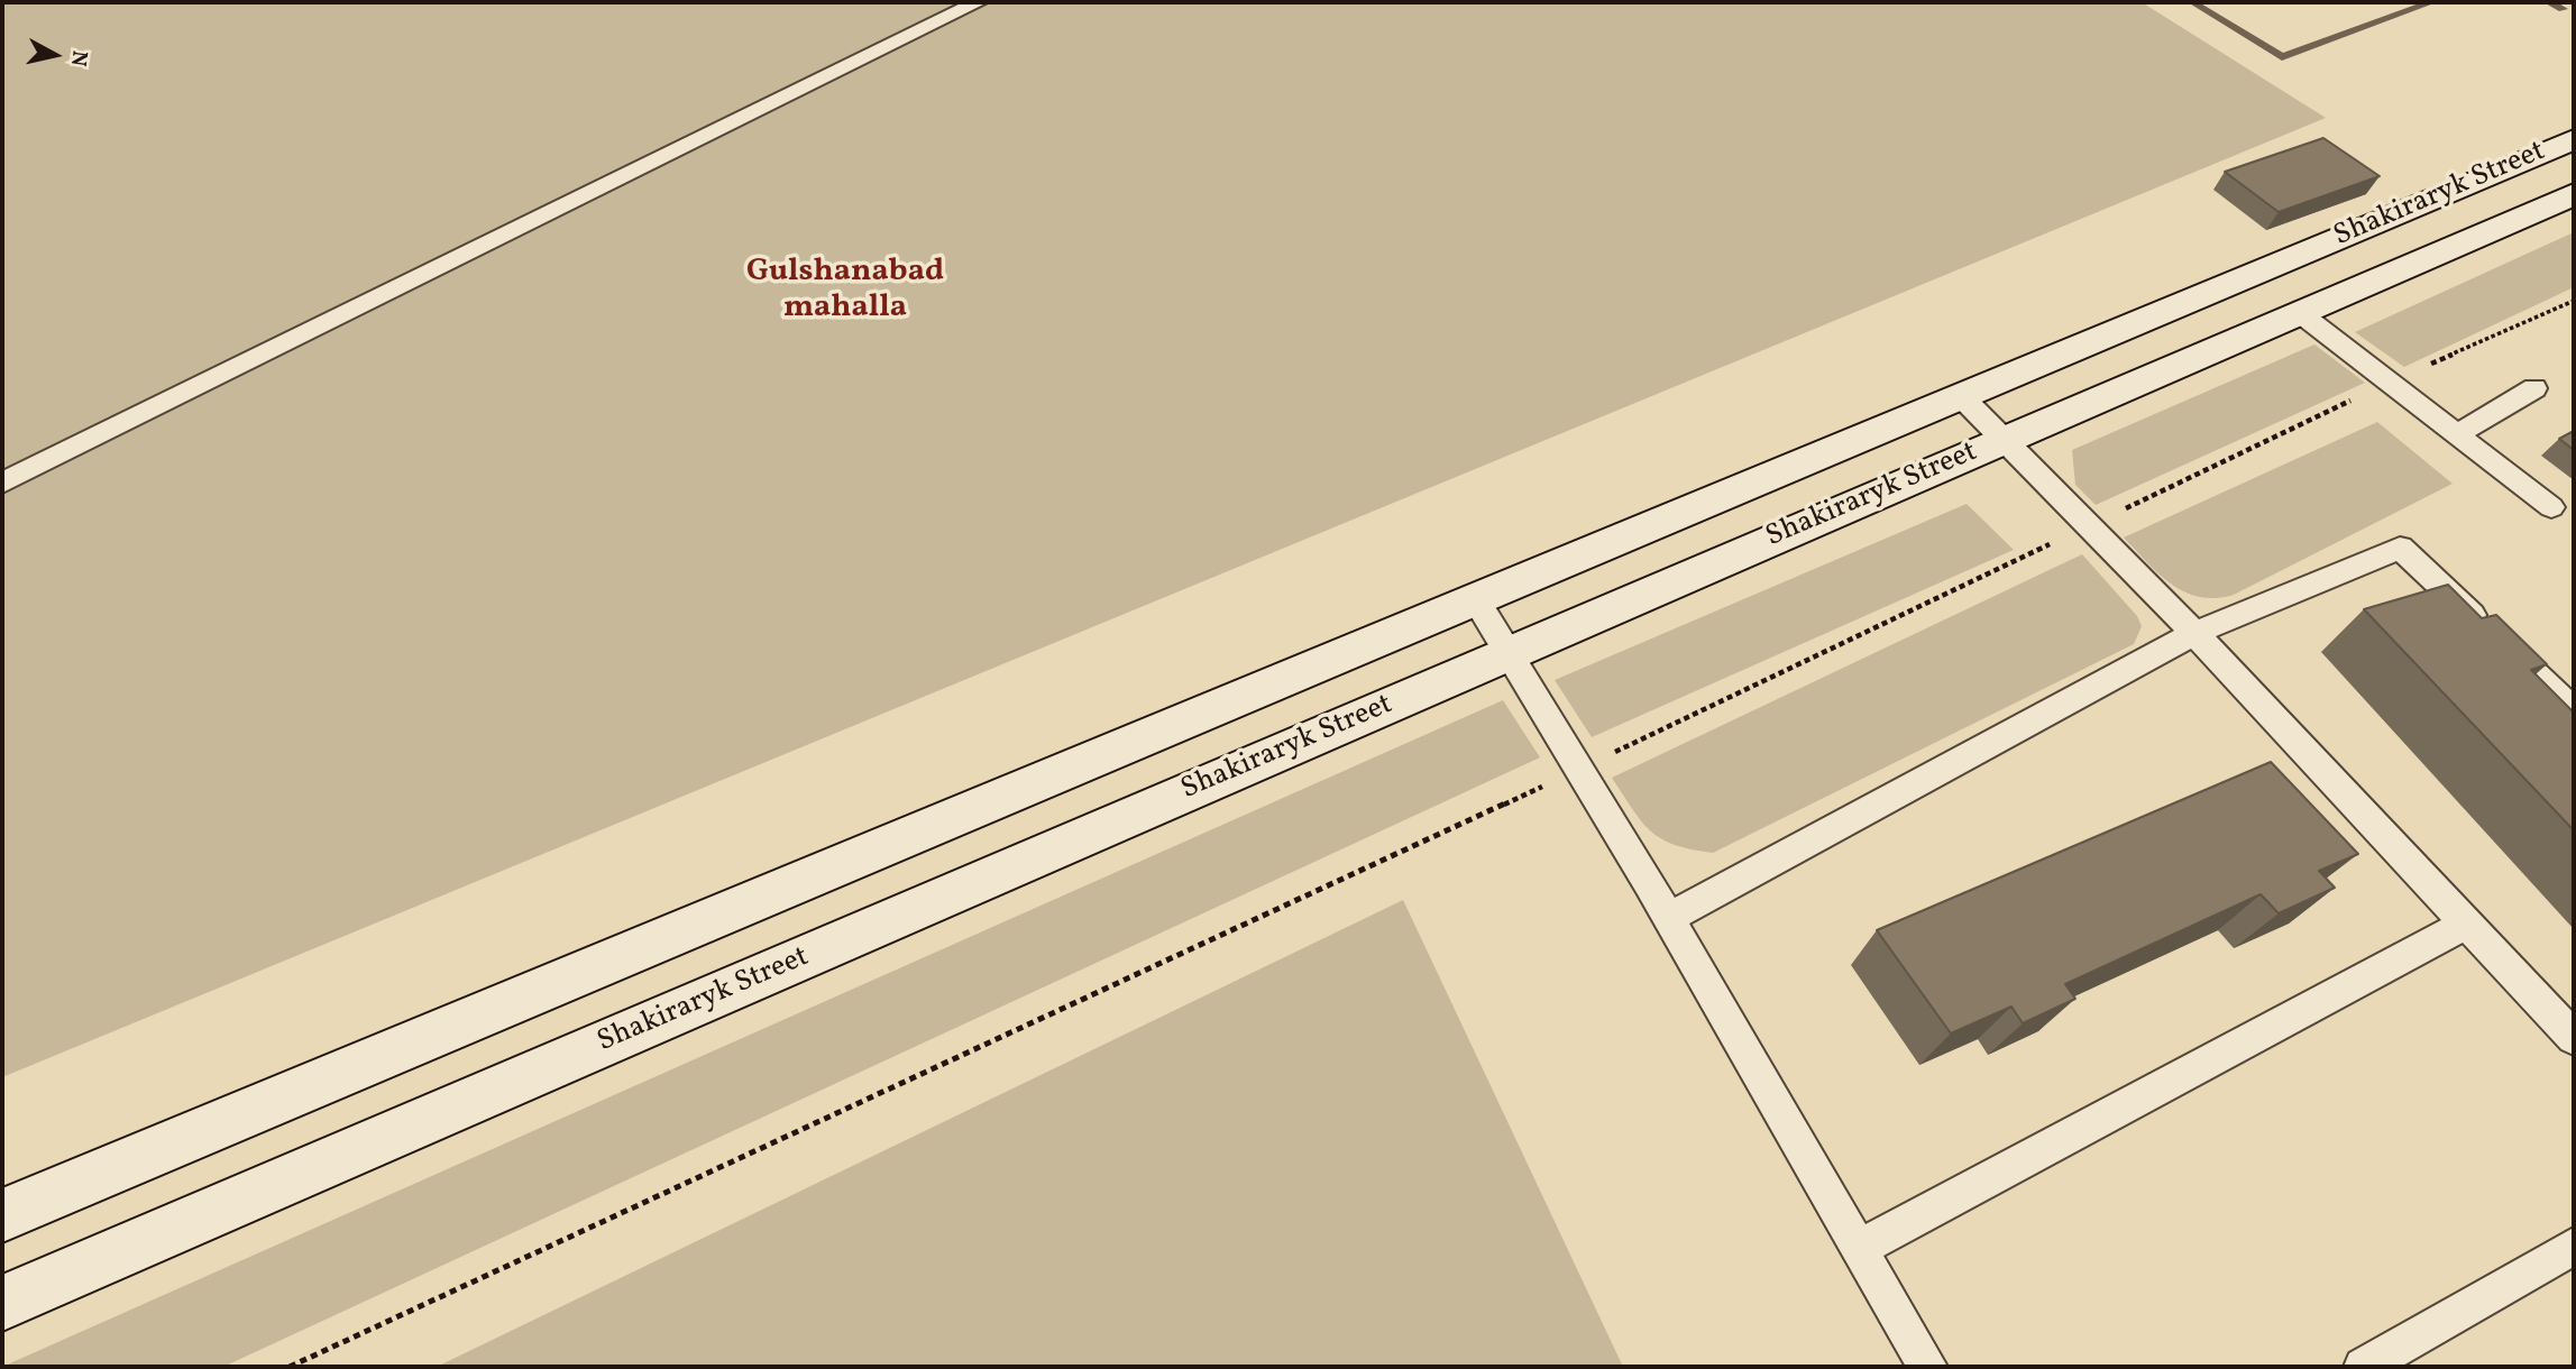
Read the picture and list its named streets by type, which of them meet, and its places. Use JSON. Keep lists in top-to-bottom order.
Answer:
{
  "streets": {
    "main road": ["Shakiraryk Street"]
  },
  "districts": ["Gulshanabad mahalla"],
  "north": "right"
}
